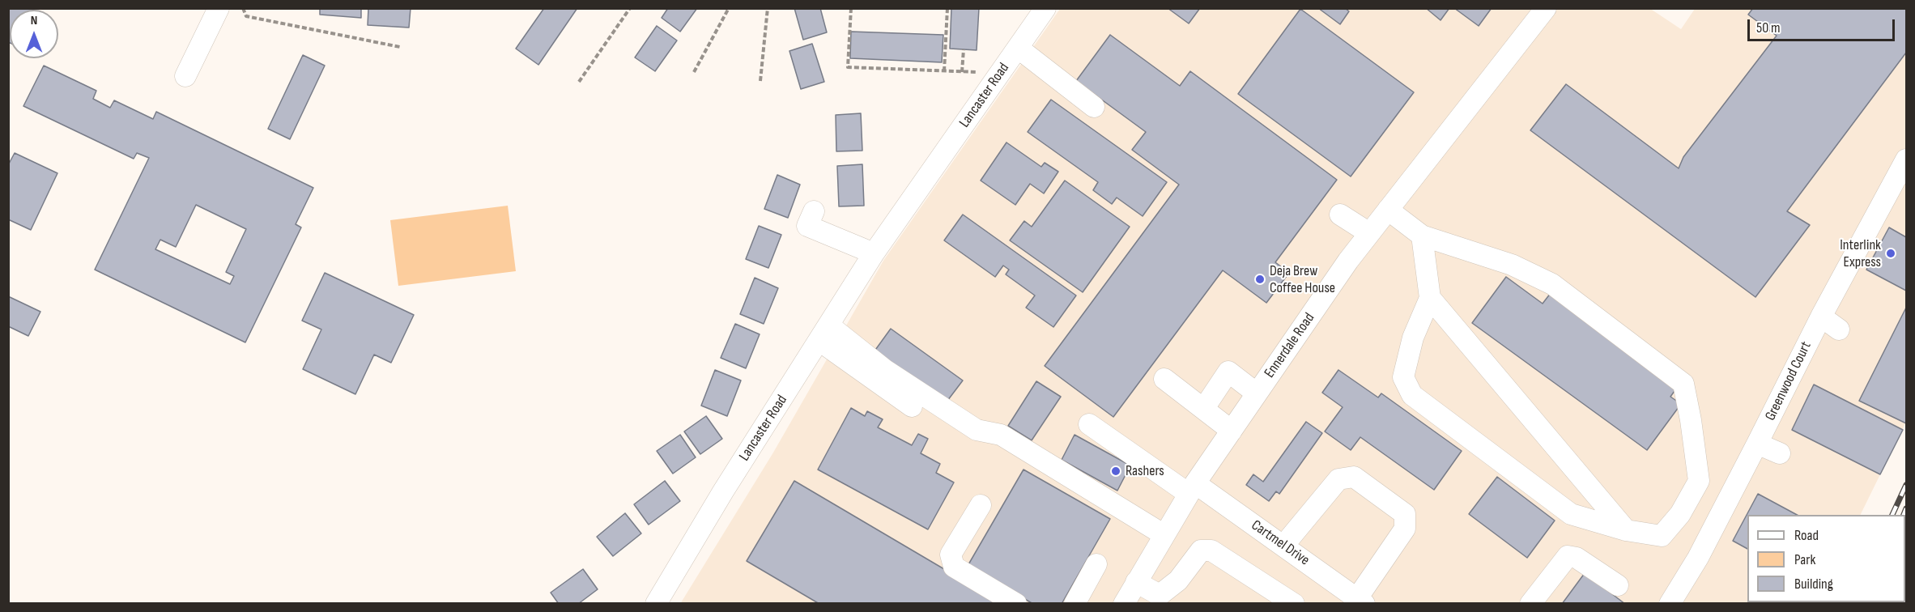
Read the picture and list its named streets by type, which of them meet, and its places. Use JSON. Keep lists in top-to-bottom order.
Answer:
{
  "streets": {
    "street": [
      "Lancaster Road",
      "Ennerdale Road",
      "Greenwood Court",
      "Cartmel Drive"
    ]
  },
  "crossings": [
    ["Ennerdale Road", "Cartmel Drive"]
  ],
  "places": ["Interlink Express", "Deja Brew Coffee House", "Rashers"],
  "legend": ["Road", "Park", "Building"],
  "scale_bar": "50 m",
  "north": "top"
}
